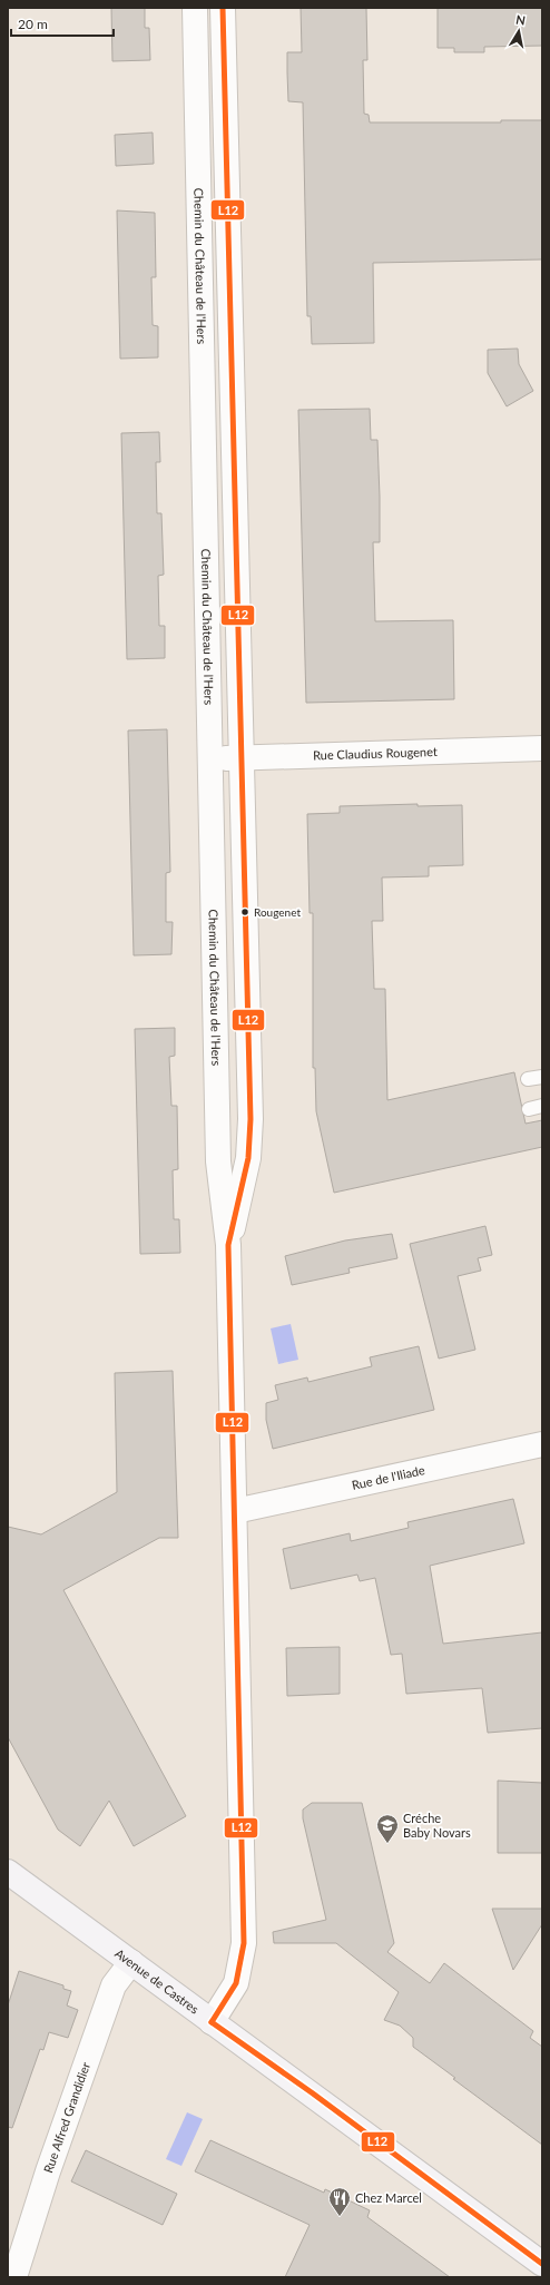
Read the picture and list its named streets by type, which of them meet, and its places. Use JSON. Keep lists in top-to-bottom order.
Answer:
{
  "streets": {
    "main road": ["Avenue de Castres"],
    "street": [
      "Chemin du Château de l'Hers",
      "Rue Claudius Rougenet",
      "Rue de l'Iliade",
      "Rue Alfred Grandidier"
    ]
  },
  "crossings": [
    ["Chemin du Château de l'Hers", "Rue Claudius Rougenet"],
    ["Chemin du Château de l'Hers", "Rue de l'Iliade"],
    ["Chemin du Château de l'Hers", "Avenue de Castres"],
    ["Avenue de Castres", "Rue Alfred Grandidier"]
  ],
  "places": {
    "other": ["Rougenet"],
    "school or university": ["Créche Baby Novars"],
    "restaurant": ["Chez Marcel"]
  },
  "lines": ["transit line L12"],
  "scale_bar": "20 m",
  "north": "top"
}
